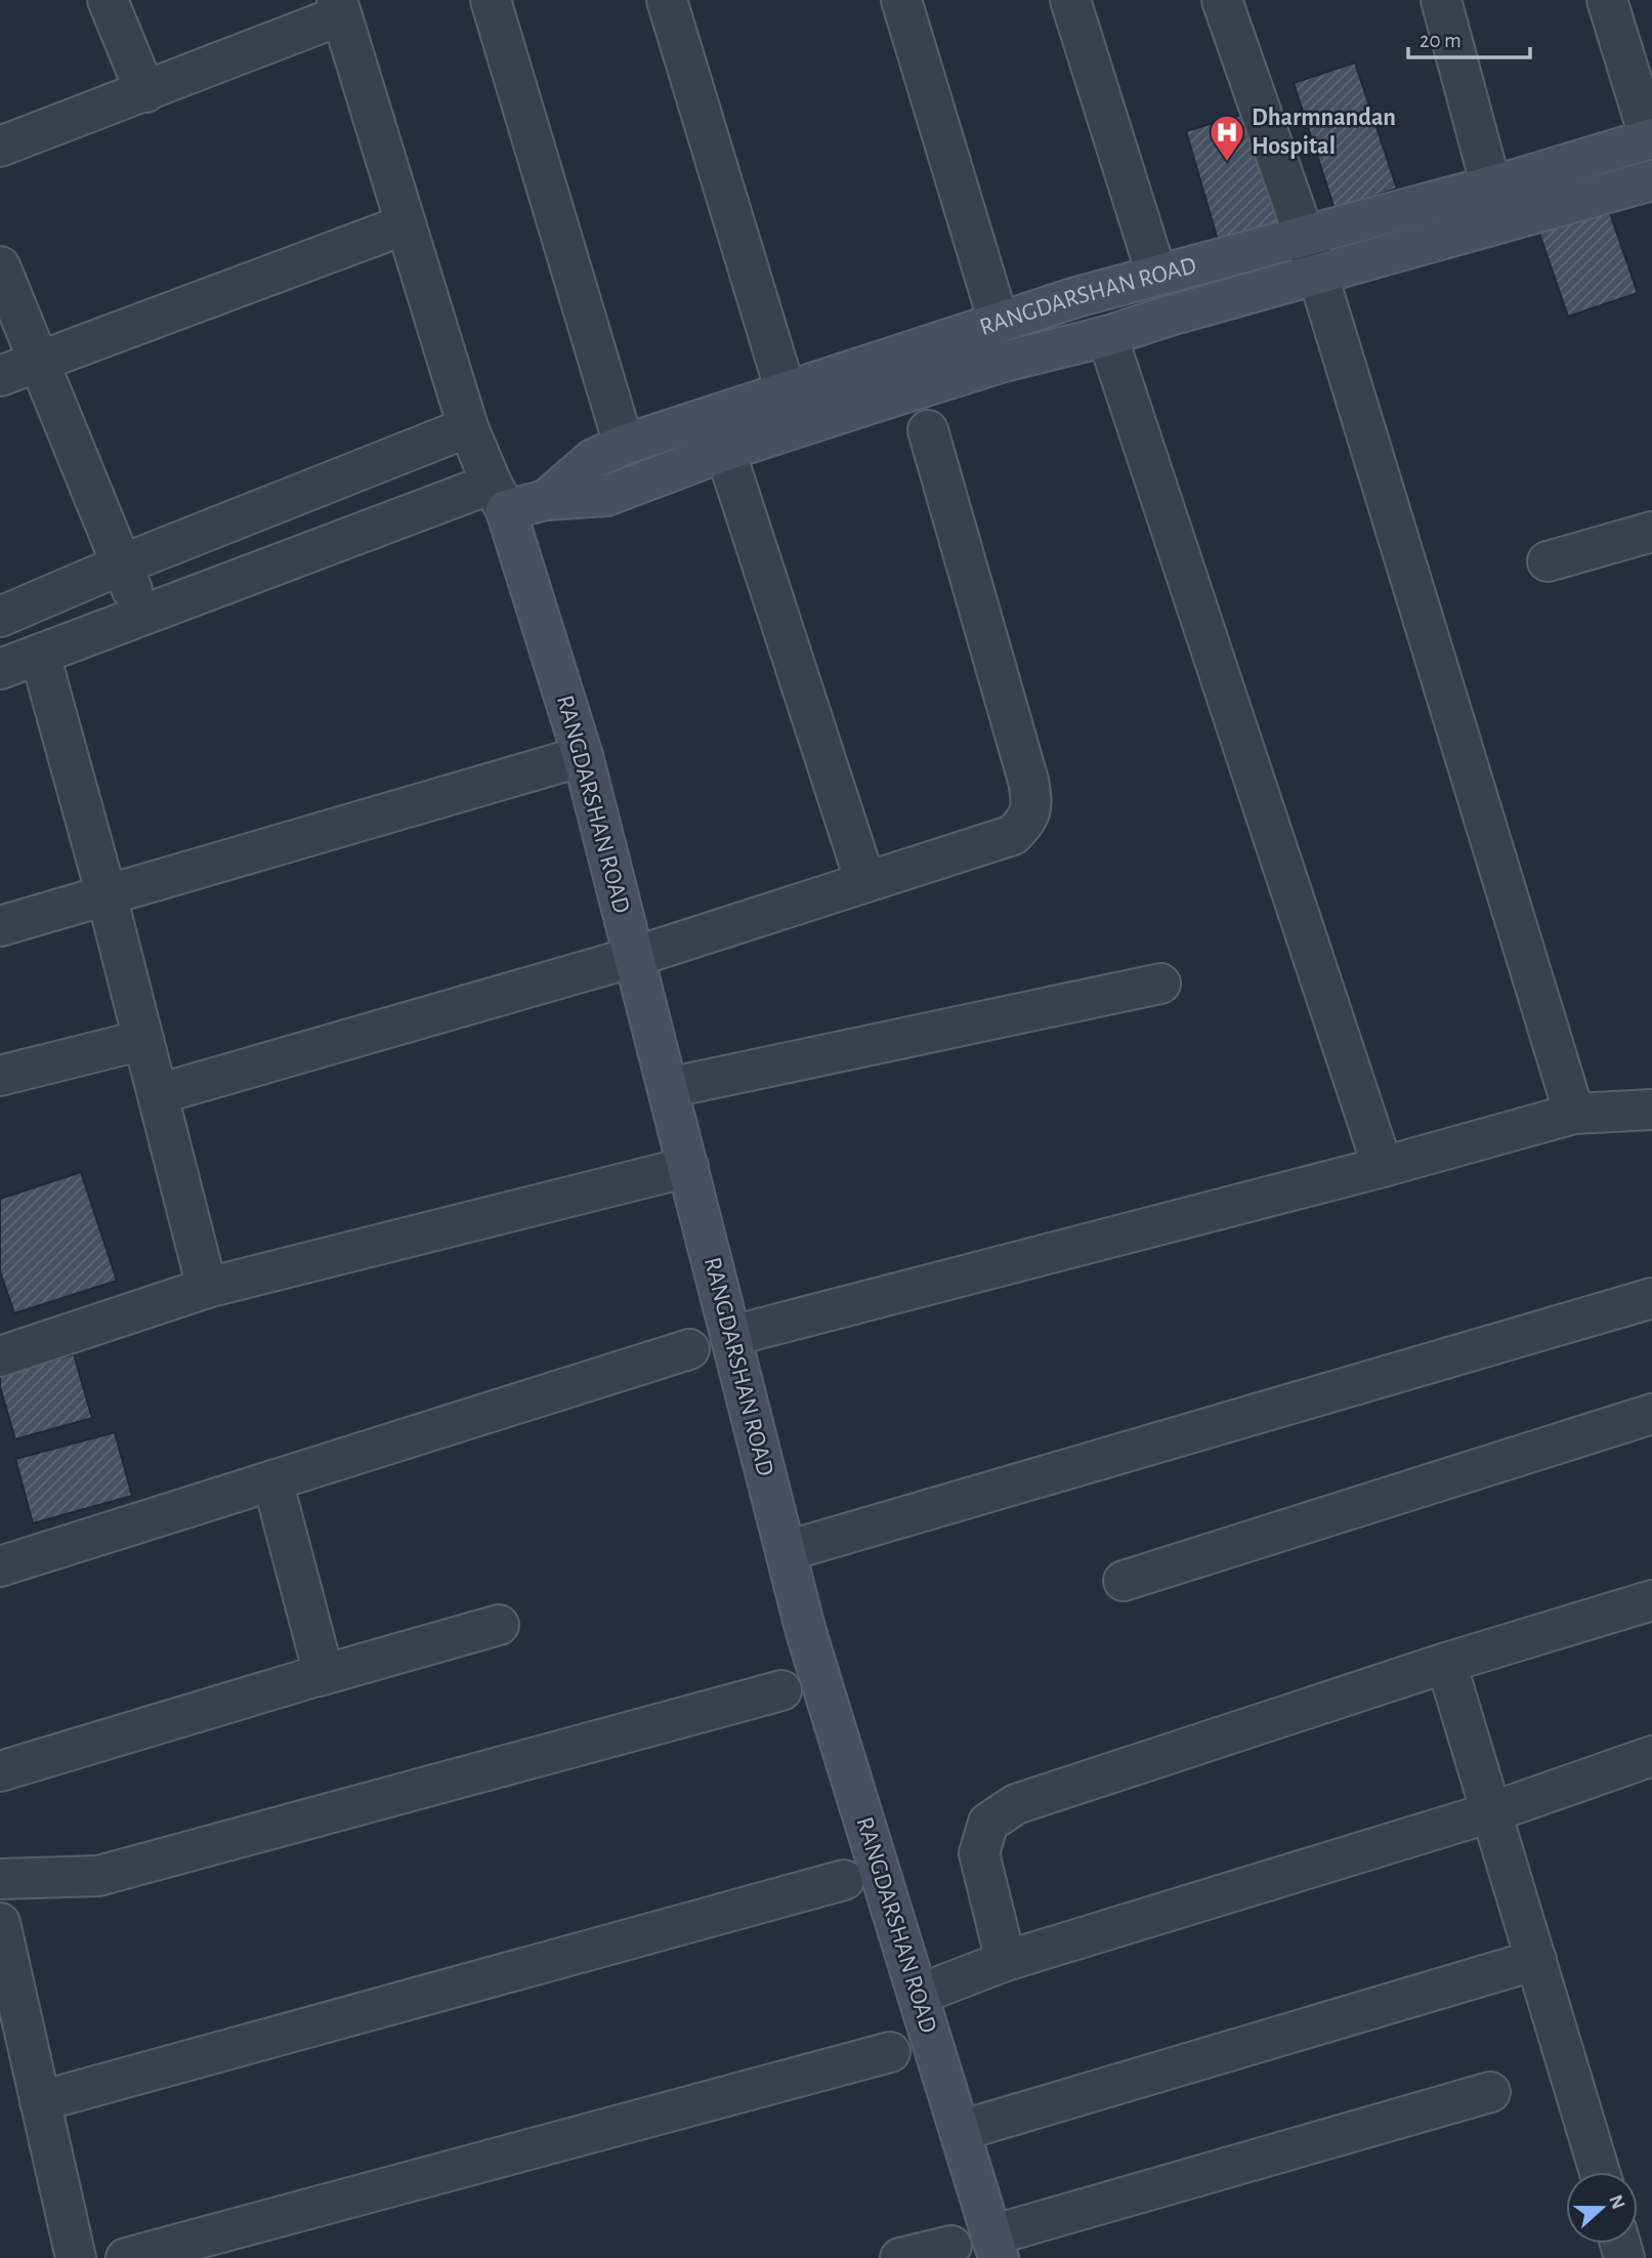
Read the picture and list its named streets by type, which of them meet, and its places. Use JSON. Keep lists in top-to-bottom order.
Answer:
{
  "streets": {
    "street": ["RANGDARSHAN ROAD"]
  },
  "places": {
    "hospital": ["Dharmnandan Hospital"]
  },
  "scale_bar": "20 m",
  "north": "right"
}
